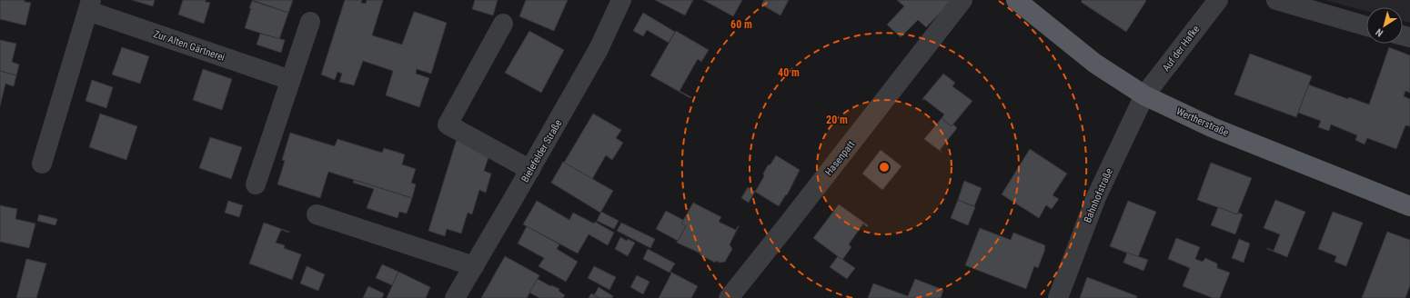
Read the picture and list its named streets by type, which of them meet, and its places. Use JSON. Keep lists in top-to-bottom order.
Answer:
{
  "streets": {
    "main road": ["Wertherstraße"],
    "street": [
      "Zur Alten Gärtnerei",
      "Auf der Hafke",
      "Bielefelder Straße",
      "Hasenpatt",
      "Bahnhofstraße"
    ]
  },
  "crossings": [
    ["Auf der Hafke", "Wertherstraße"],
    ["Auf der Hafke", "Bahnhofstraße"],
    ["Wertherstraße", "Bahnhofstraße"]
  ],
  "north": "bottom left",
  "rings": ["60 m", "40 m", "20 m"]
}
